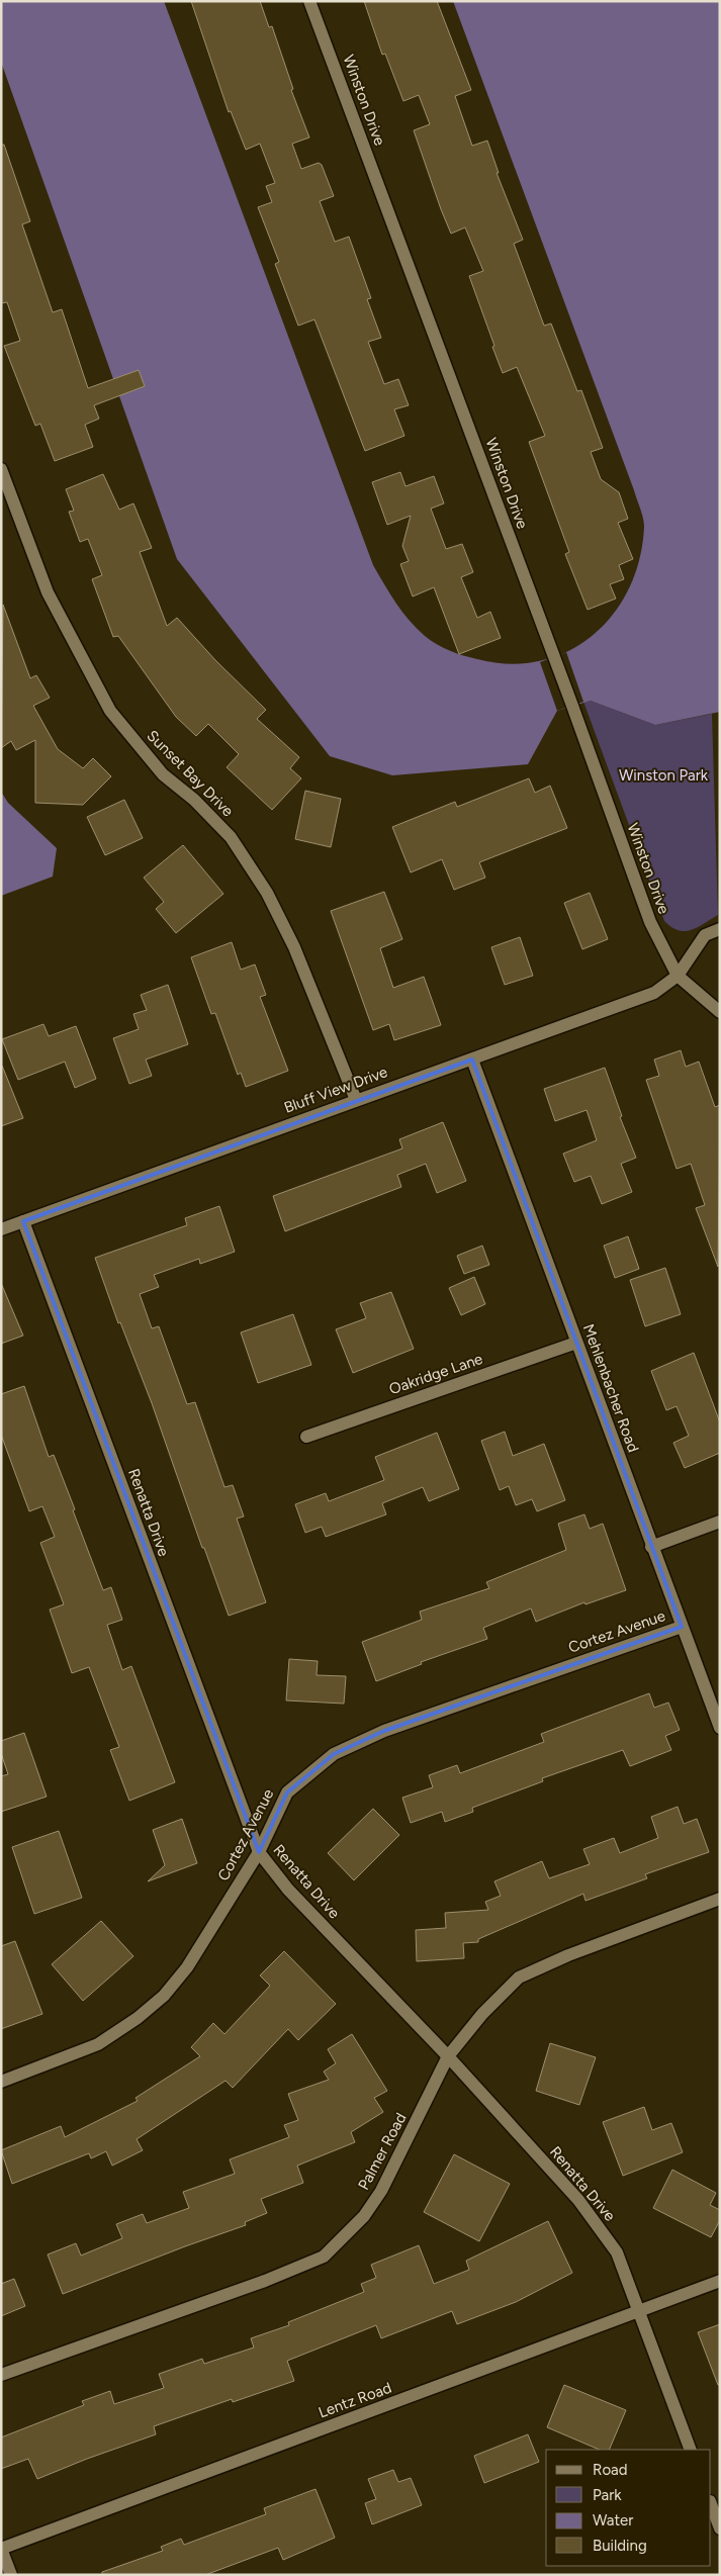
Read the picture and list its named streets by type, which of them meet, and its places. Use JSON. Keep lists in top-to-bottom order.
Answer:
{
  "streets": {
    "street": [
      "Winston Drive",
      "Sunset Bay Drive",
      "Bluff View Drive",
      "Oakridge Lane",
      "Mehlenbacher Road",
      "Renatta Drive",
      "Cortez Avenue",
      "Palmer Road",
      "Lentz Road"
    ]
  },
  "crossings": [
    ["Winston Drive", "Bluff View Drive"],
    ["Sunset Bay Drive", "Bluff View Drive"],
    ["Bluff View Drive", "Mehlenbacher Road"],
    ["Bluff View Drive", "Renatta Drive"],
    ["Oakridge Lane", "Mehlenbacher Road"],
    ["Mehlenbacher Road", "Cortez Avenue"],
    ["Renatta Drive", "Cortez Avenue"],
    ["Renatta Drive", "Palmer Road"],
    ["Renatta Drive", "Lentz Road"]
  ],
  "parks": ["Winston Park"],
  "legend": [
    "Road",
    "Park",
    "Water",
    "Building"
  ]
}
